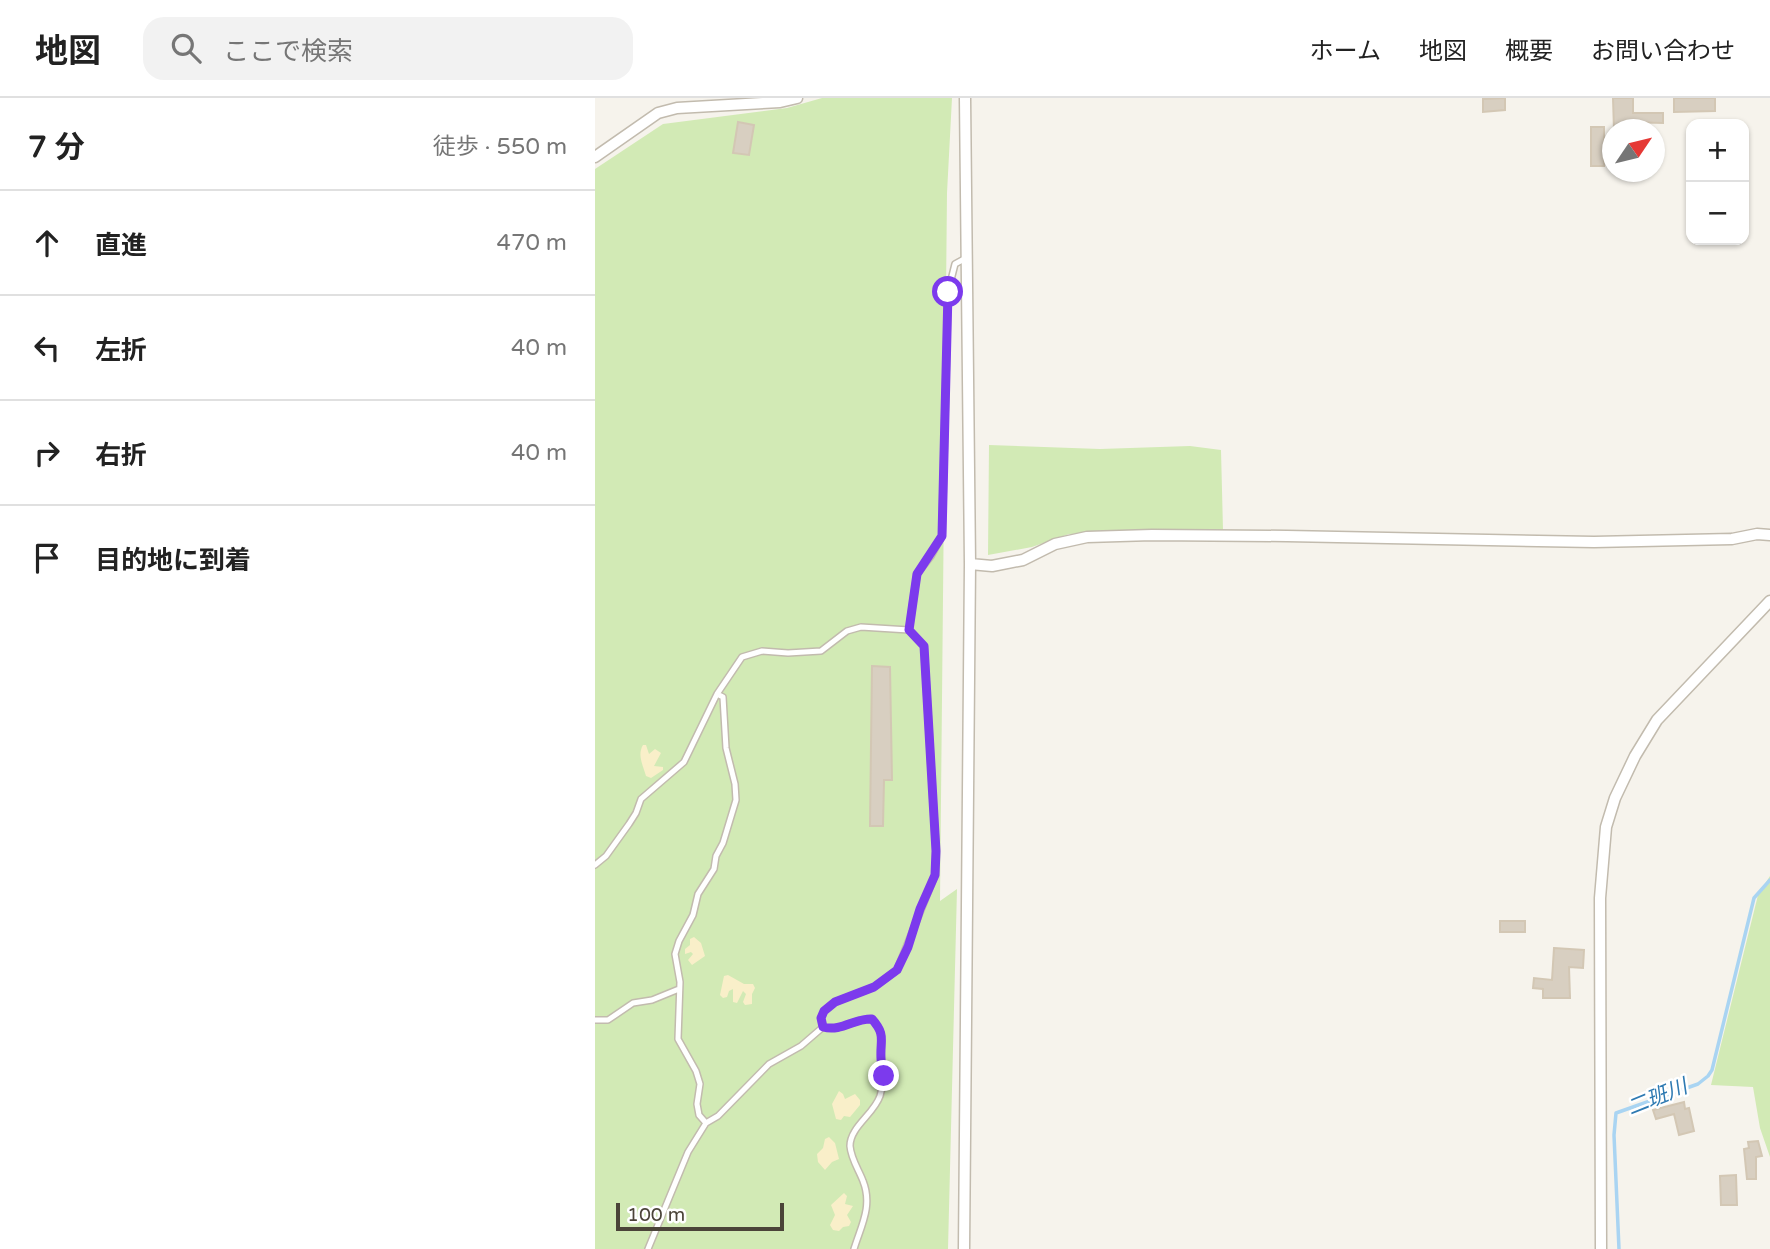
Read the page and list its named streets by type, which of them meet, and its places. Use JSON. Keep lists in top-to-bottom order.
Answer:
{
  "water": ["二班川"],
  "scale_bar": "100 m",
  "north": "top right",
  "page": {
    "header": "地図",
    "search": "ここで検索",
    "nav": [
      "ホーム",
      "地図",
      "概要",
      "お問い合わせ"
    ],
    "heading": ["7 分", "徒歩 · 550 m"],
    "map_buttons": ["+", "−"],
    "list": [
      ["直進", "470 m"],
      ["左折", "40 m"],
      ["右折", "40 m"],
      "目的地に到着"
    ],
    "scale": "100 m"
  }
}
